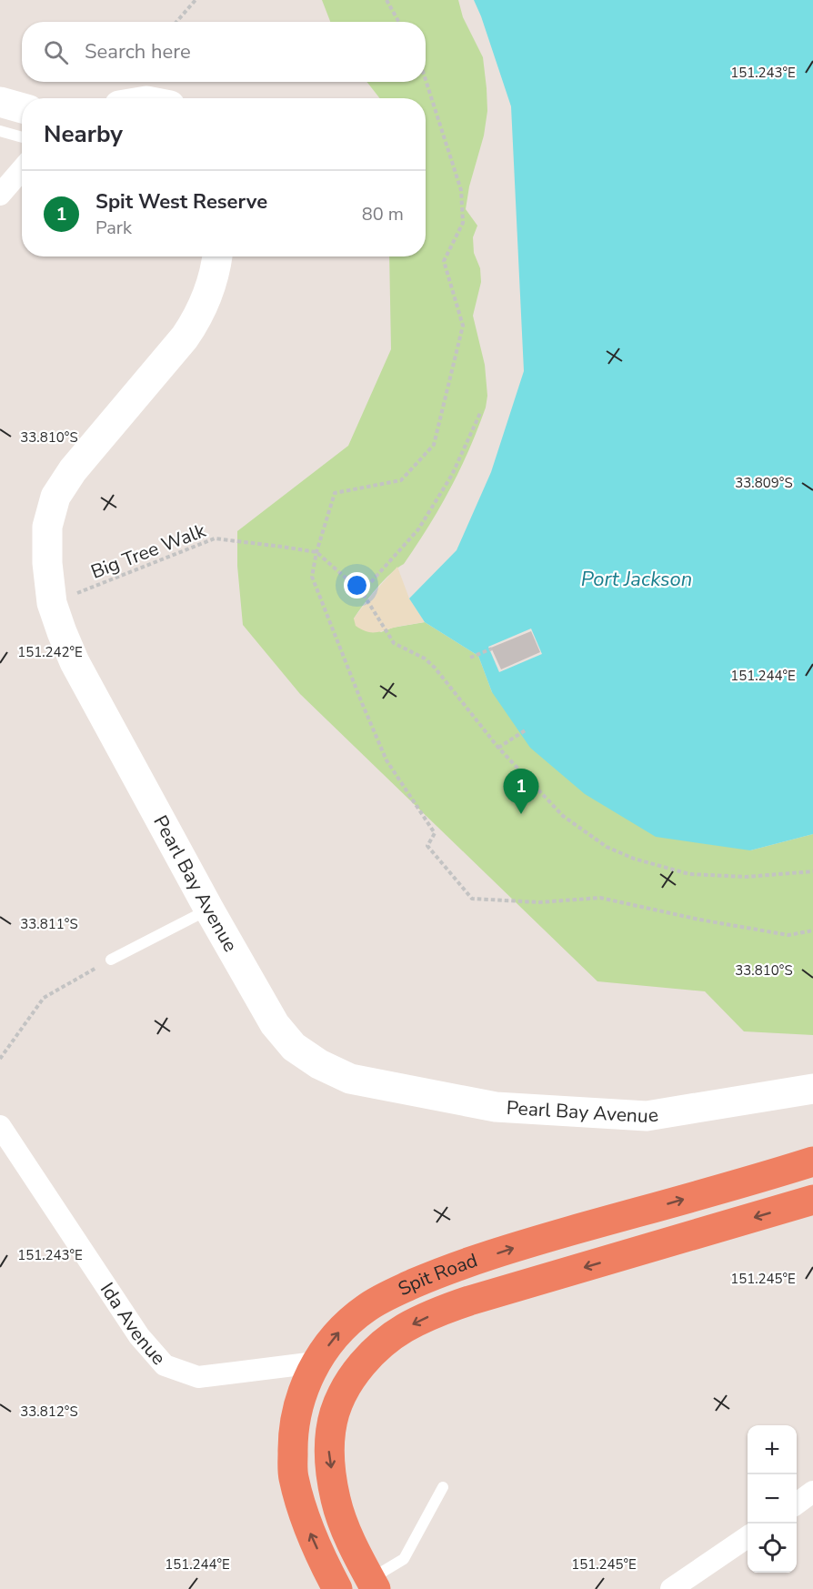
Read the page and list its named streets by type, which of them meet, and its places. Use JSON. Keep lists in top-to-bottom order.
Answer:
{
  "streets": {
    "highway": ["Spit Road"],
    "street": ["Pearl Bay Avenue", "Ida Avenue"],
    "path": ["Big Tree Walk"]
  },
  "crossings": [
    ["Big Tree Walk", "Pearl Bay Avenue"],
    ["Spit Road", "Ida Avenue"]
  ],
  "water": ["Port Jackson"],
  "page": {
    "search": "Search here",
    "heading": "Nearby",
    "list": [
      {
        "mark": "1",
        "name": "Spit West Reserve",
        "note": "Park",
        "value": "80 m"
      }
    ],
    "pins": "1",
    "map_buttons": ["+", "−"]
  },
  "coordinates": [
    "151.243°E",
    "33.810°S",
    "33.809°S",
    "151.242°E",
    "151.244°E",
    "33.811°S",
    "151.245°E",
    "33.812°S"
  ]
}
